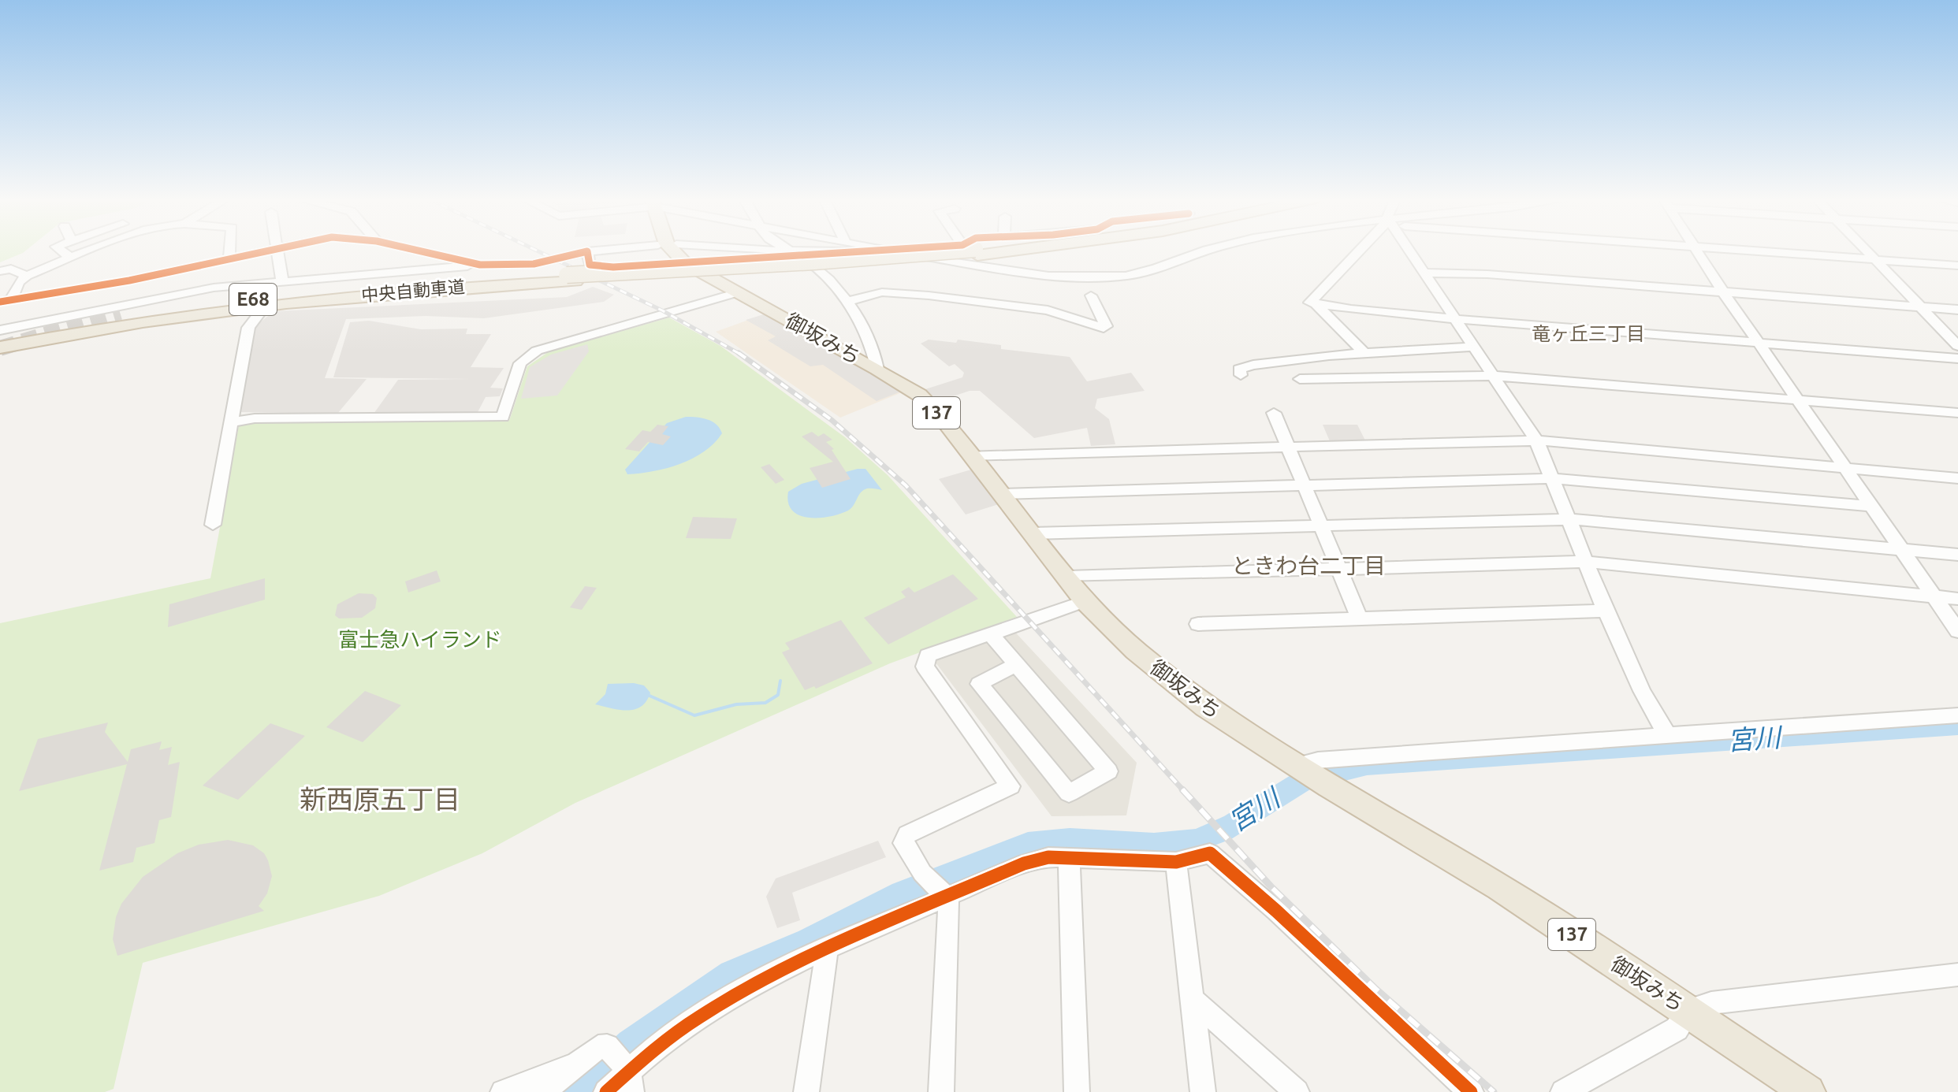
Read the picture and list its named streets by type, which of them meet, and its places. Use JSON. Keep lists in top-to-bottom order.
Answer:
{
  "streets": {
    "highway": [
      "中央自動車道",
      "E68",
      "御坂みち",
      "137"
    ]
  },
  "districts": ["竜ヶ丘三丁目", "ときわ台二丁目", "新西原五丁目"],
  "water": ["宮川"],
  "parks": ["富士急ハイランド"]
}
